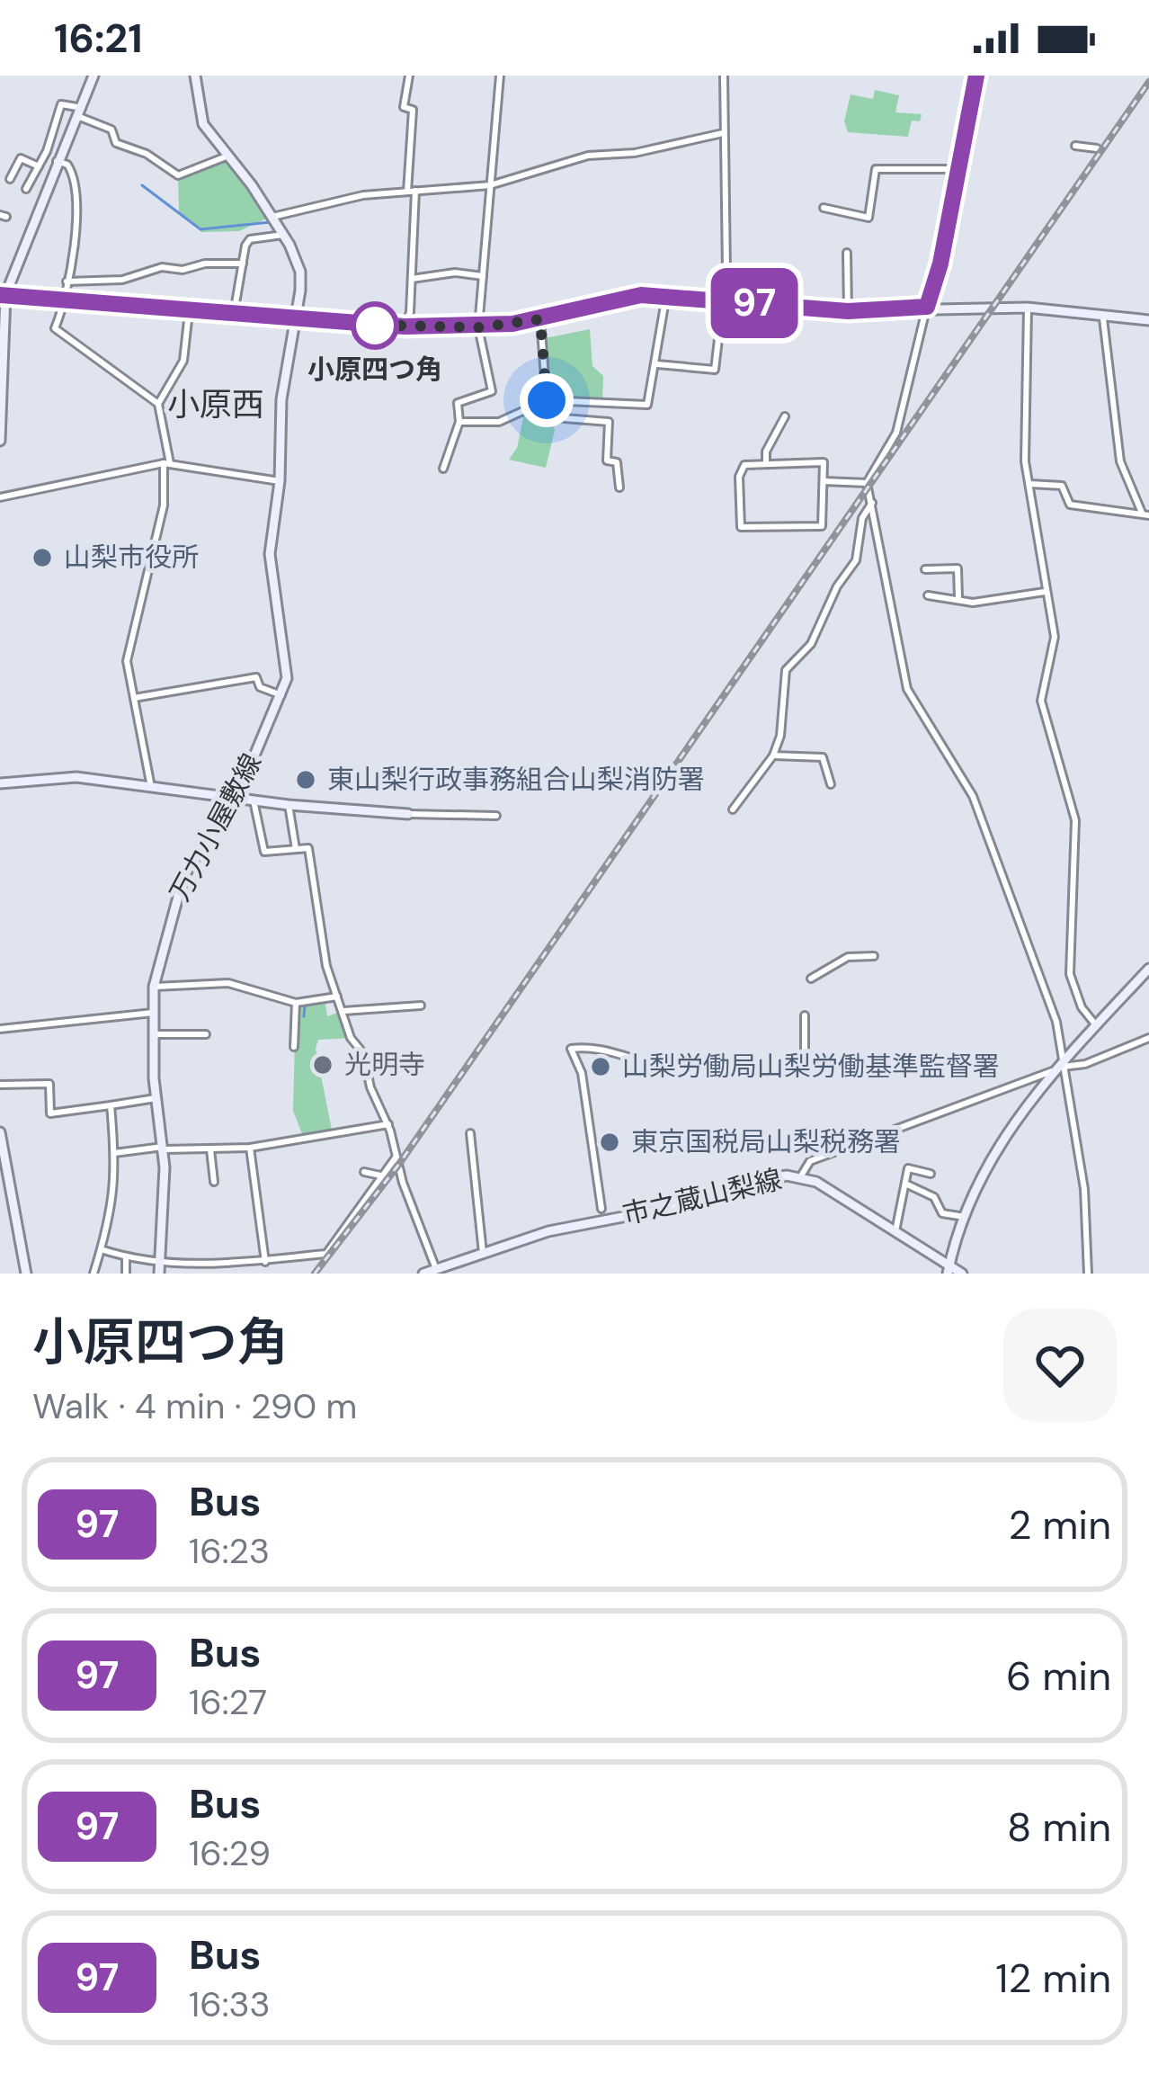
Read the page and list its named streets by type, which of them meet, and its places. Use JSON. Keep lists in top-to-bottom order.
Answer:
{
  "streets": {
    "main road": ["万力小屋敷線", "市之蔵山梨線"]
  },
  "districts": ["小原西"],
  "places": [
    "小原四つ角",
    "山梨市役所",
    "東山梨行政事務組合山梨消防署",
    "光明寺",
    "山梨労働局山梨労働基準監督署",
    "東京国税局山梨税務署"
  ],
  "lines": ["bus line 97"],
  "page": {
    "status": "16:21",
    "on_map": "97",
    "heading": ["小原四つ角", "Walk · 4 min · 290 m"],
    "list": [
      {
        "mark": "97",
        "name": "Bus",
        "note": "16:23",
        "value": "2 min"
      },
      {
        "mark": "97",
        "name": "Bus",
        "note": "16:27",
        "value": "6 min"
      },
      {
        "mark": "97",
        "name": "Bus",
        "note": "16:29",
        "value": "8 min"
      },
      {
        "mark": "97",
        "name": "Bus",
        "note": "16:33",
        "value": "12 min"
      }
    ]
  }
}
